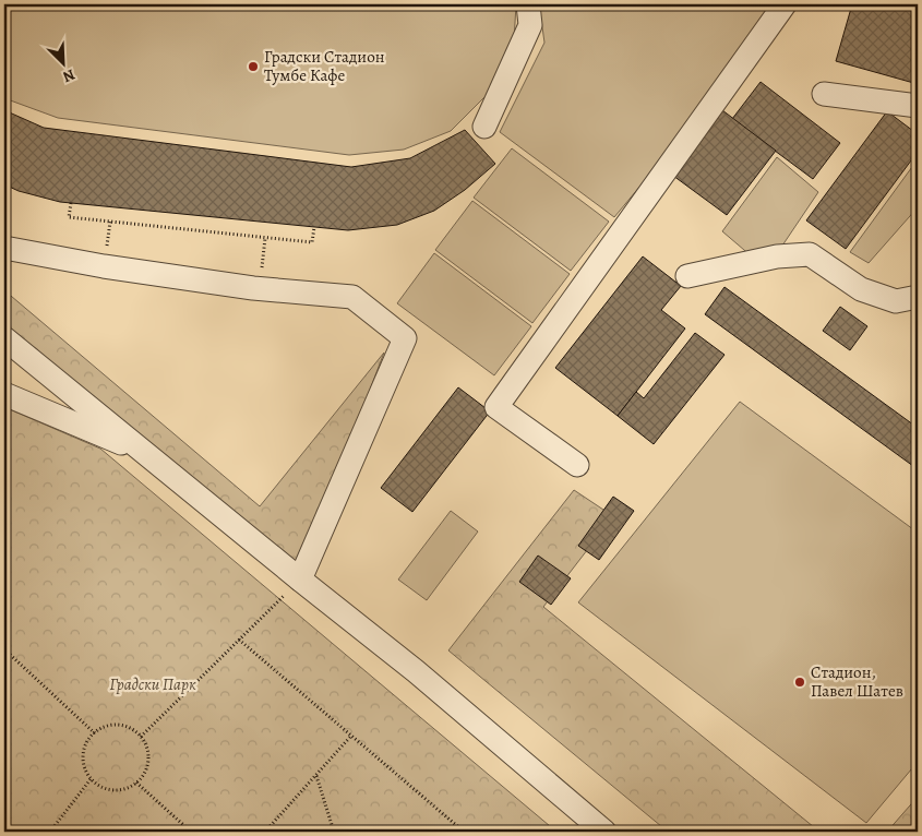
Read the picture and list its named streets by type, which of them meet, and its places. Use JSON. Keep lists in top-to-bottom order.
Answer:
{
  "parks": ["Градски Парк"],
  "places": ["Градски Стадион Тумбе Кафе", "Стадион, Павел Шатев"],
  "north": "bottom right"
}
